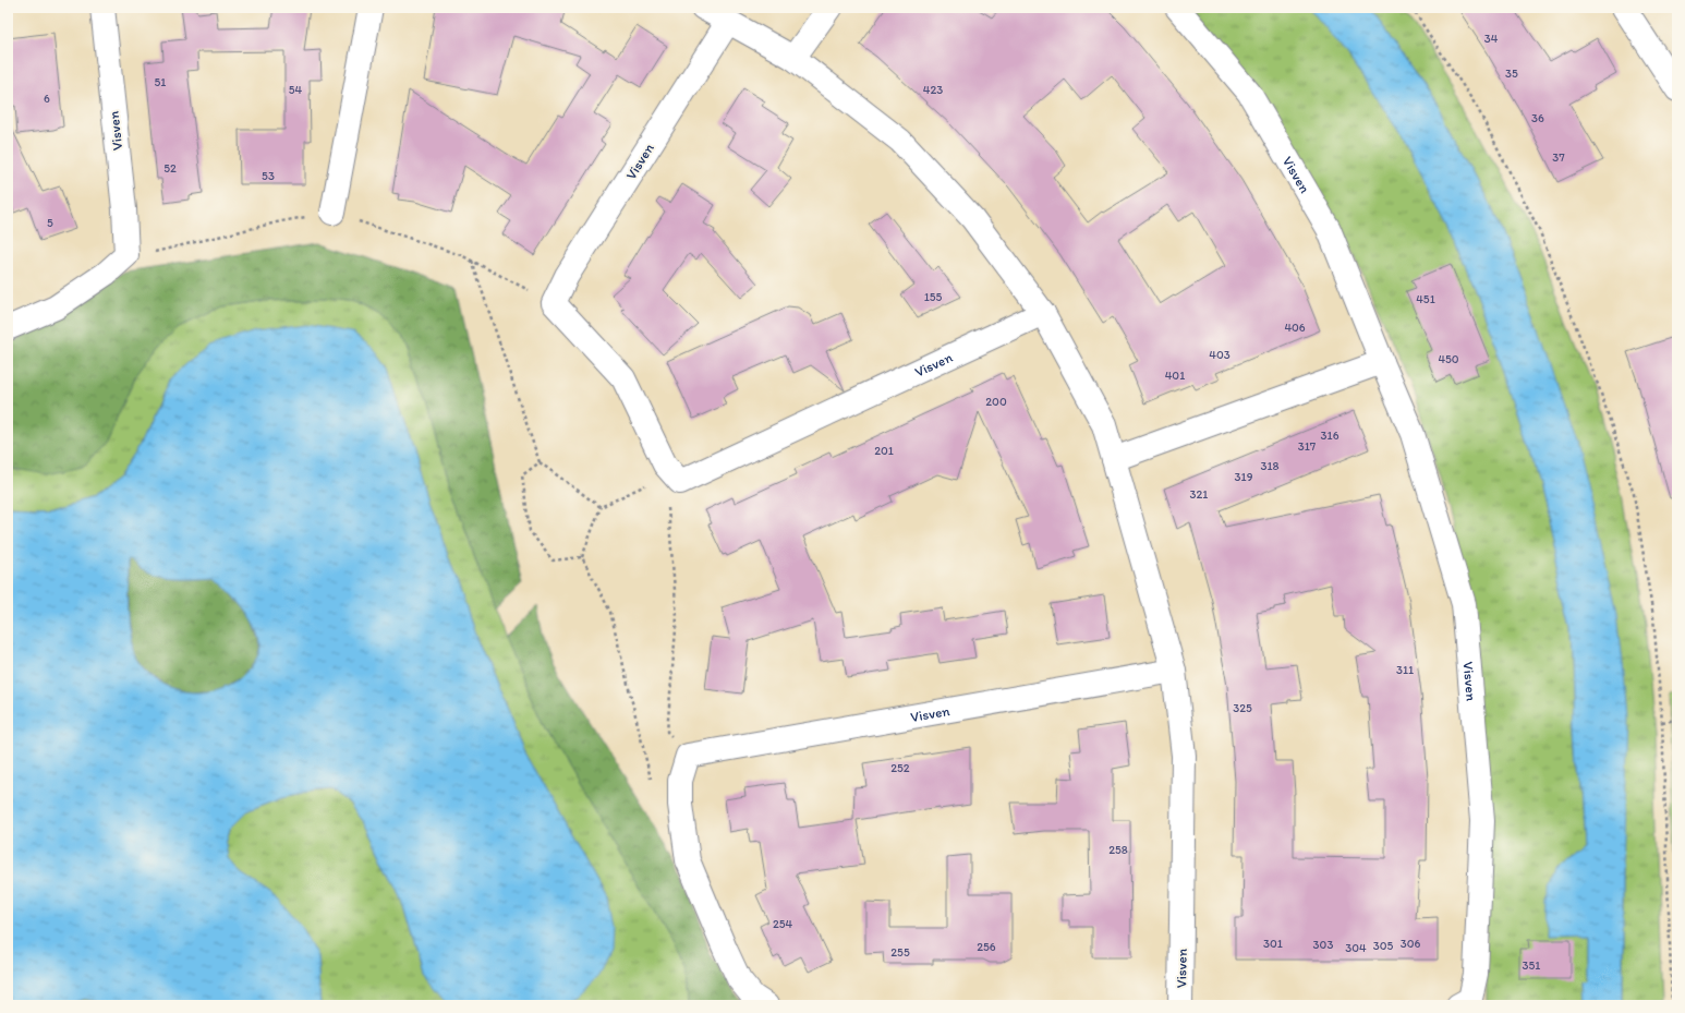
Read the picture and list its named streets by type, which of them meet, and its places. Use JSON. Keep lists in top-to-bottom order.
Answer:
{
  "streets": {
    "street": ["Visven"]
  },
  "house_numbers": [
    "34",
    "35",
    "51",
    "54",
    "423",
    "6",
    "36",
    "37",
    "52",
    "53",
    "5",
    "155",
    "451",
    "406",
    "403",
    "450",
    "401",
    "200",
    "316",
    "317",
    "201",
    "318",
    "319",
    "321",
    "311",
    "325",
    "252",
    "258",
    "254",
    "301",
    "306",
    "303",
    "305",
    "256",
    "304",
    "255",
    "351"
  ]
}
